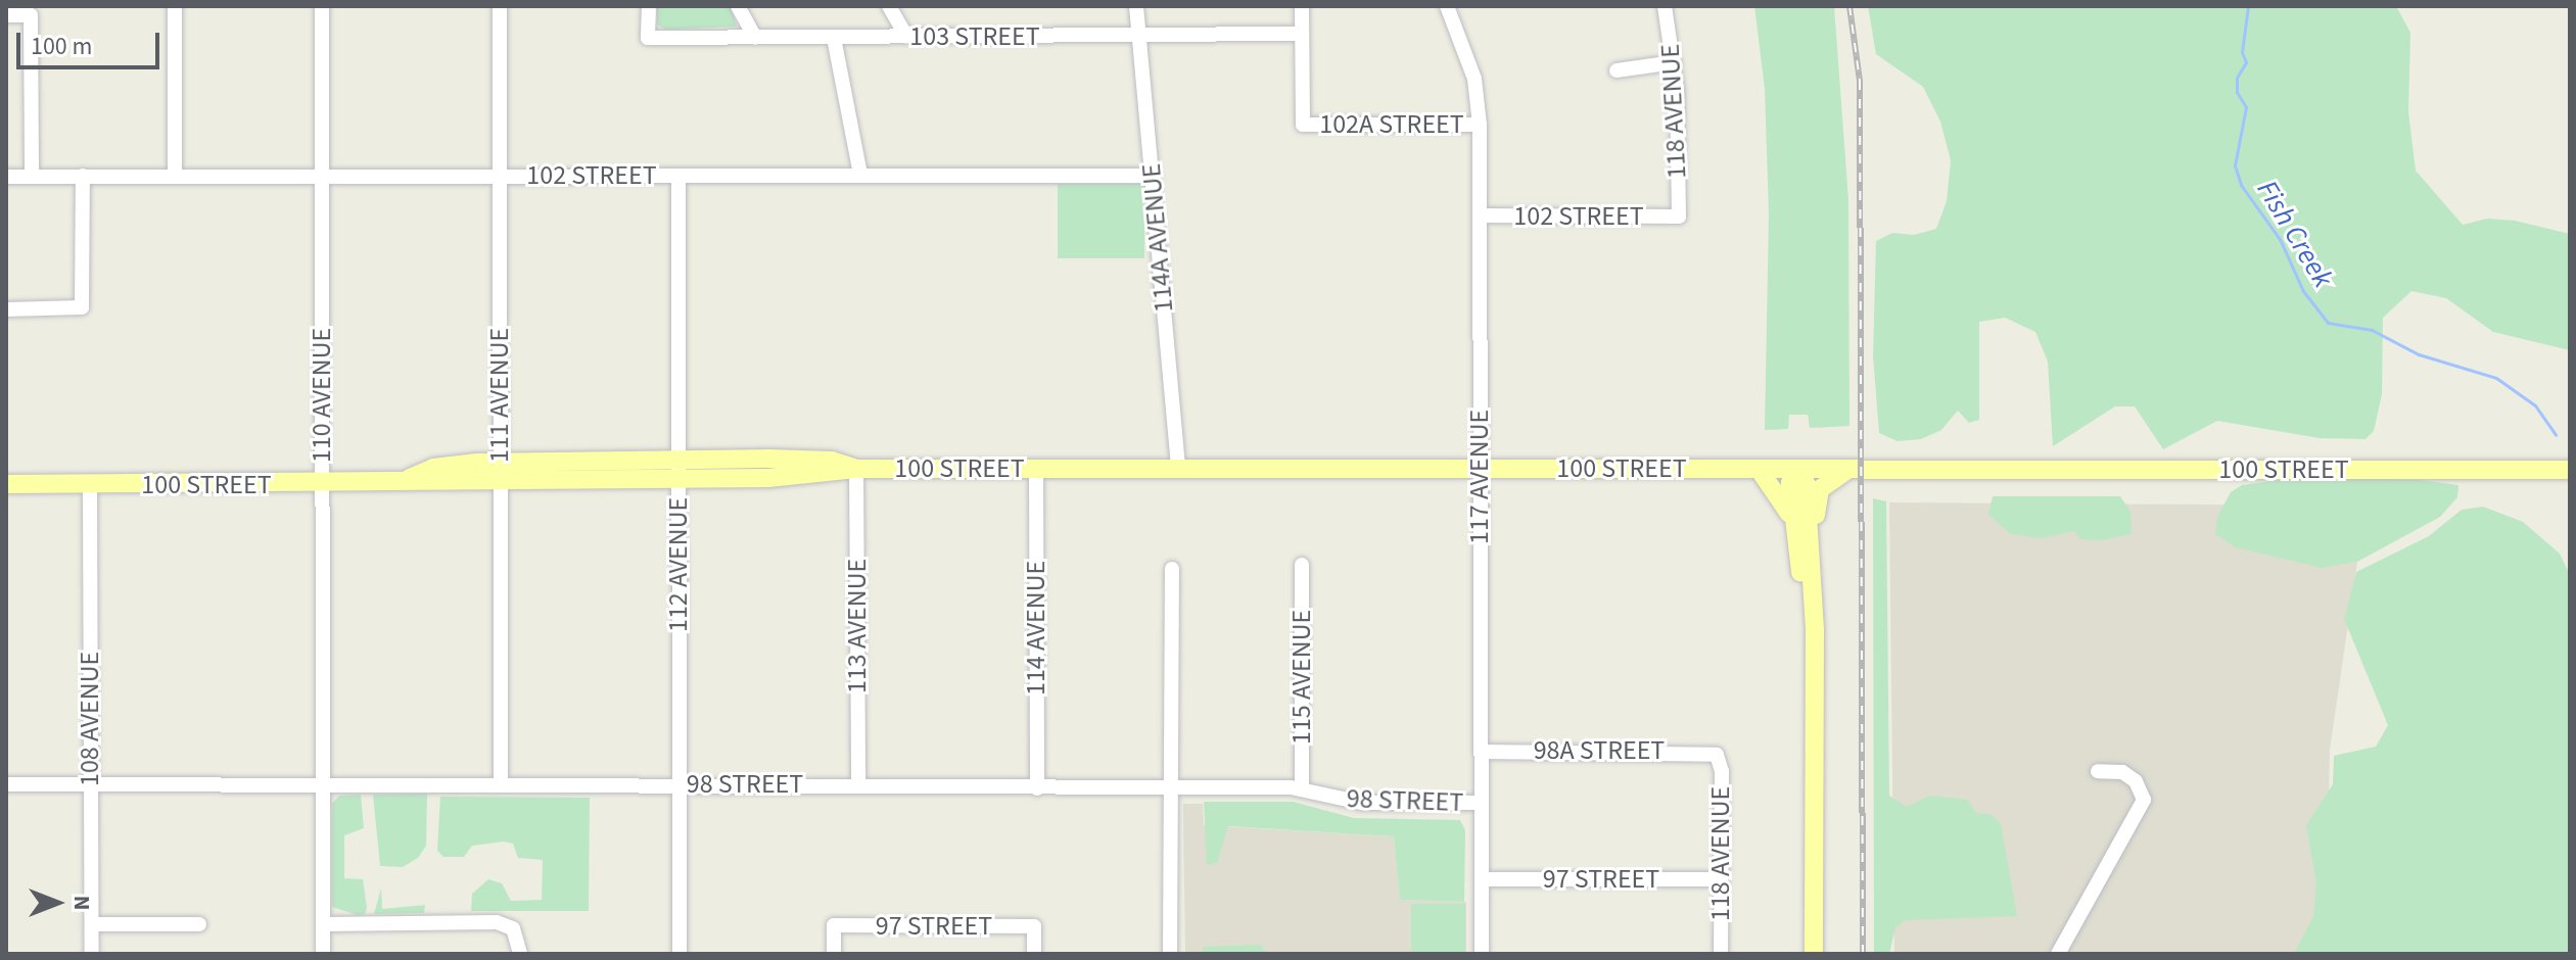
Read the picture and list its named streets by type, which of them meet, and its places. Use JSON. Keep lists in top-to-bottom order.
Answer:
{
  "streets": {
    "main road": ["100 STREET"],
    "street": [
      "103 STREET",
      "118 AVENUE",
      "102A STREET",
      "102 STREET",
      "114A AVENUE",
      "110 AVENUE",
      "111 AVENUE",
      "117 AVENUE",
      "112 AVENUE",
      "113 AVENUE",
      "114 AVENUE",
      "115 AVENUE",
      "108 AVENUE",
      "98A STREET",
      "98 STREET",
      "97 STREET"
    ]
  },
  "crossings": [
    ["103 STREET", "102A STREET"],
    ["103 STREET", "114A AVENUE"],
    ["118 AVENUE", "102 STREET"],
    ["118 AVENUE", "98A STREET"],
    ["118 AVENUE", "97 STREET"],
    ["102A STREET", "117 AVENUE"],
    ["102 STREET", "114A AVENUE"],
    ["102 STREET", "110 AVENUE"],
    ["102 STREET", "111 AVENUE"],
    ["102 STREET", "117 AVENUE"],
    ["102 STREET", "112 AVENUE"],
    ["114A AVENUE", "100 STREET"],
    ["110 AVENUE", "100 STREET"],
    ["110 AVENUE", "98 STREET"],
    ["111 AVENUE", "100 STREET"],
    ["111 AVENUE", "98 STREET"],
    ["100 STREET", "117 AVENUE"],
    ["100 STREET", "112 AVENUE"],
    ["100 STREET", "113 AVENUE"],
    ["100 STREET", "114 AVENUE"],
    ["100 STREET", "108 AVENUE"],
    ["117 AVENUE", "98A STREET"],
    ["117 AVENUE", "98 STREET"],
    ["117 AVENUE", "97 STREET"],
    ["112 AVENUE", "98 STREET"],
    ["113 AVENUE", "98 STREET"],
    ["114 AVENUE", "98 STREET"],
    ["115 AVENUE", "98 STREET"],
    ["108 AVENUE", "98 STREET"]
  ],
  "water": ["Fish Creek"],
  "scale_bar": "100 m",
  "north": "right"
}
